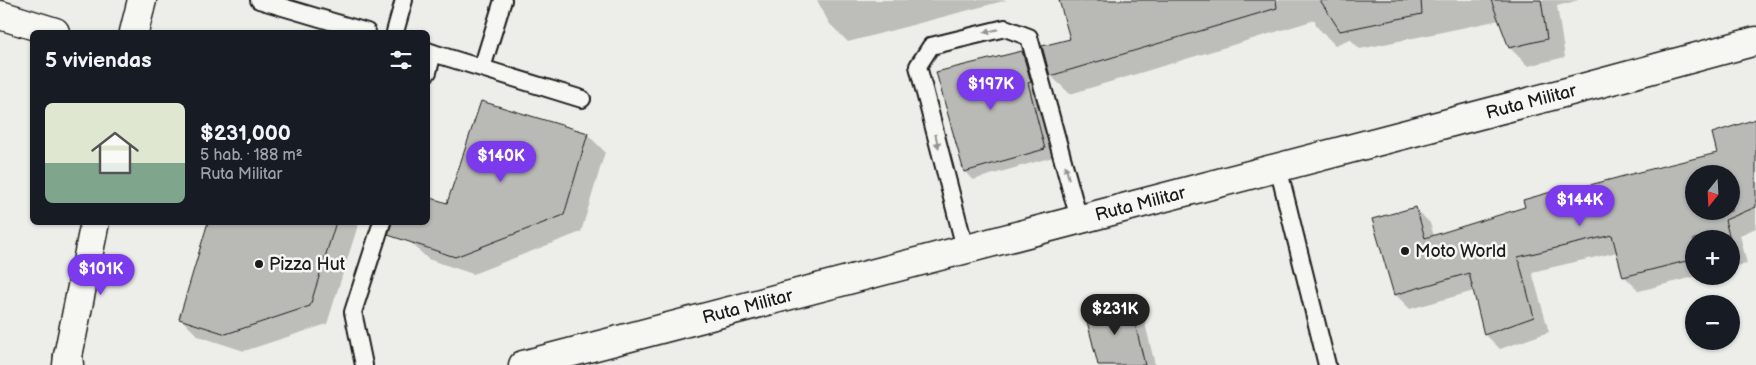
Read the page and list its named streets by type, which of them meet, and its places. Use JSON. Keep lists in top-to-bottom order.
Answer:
{
  "streets": {
    "main road": ["Ruta Militar"]
  },
  "places": ["Moto World", "Pizza Hut"],
  "north": "bottom",
  "page": {
    "heading": "5 viviendas",
    "price": [
      "$197K",
      "$140K",
      "$144K",
      "$101K",
      "$231K"
    ],
    "list": [
      {
        "name": "$231,000",
        "note": "5 hab. · 188 m² · Ruta Militar"
      }
    ],
    "map_buttons": ["+", "−"]
  }
}
